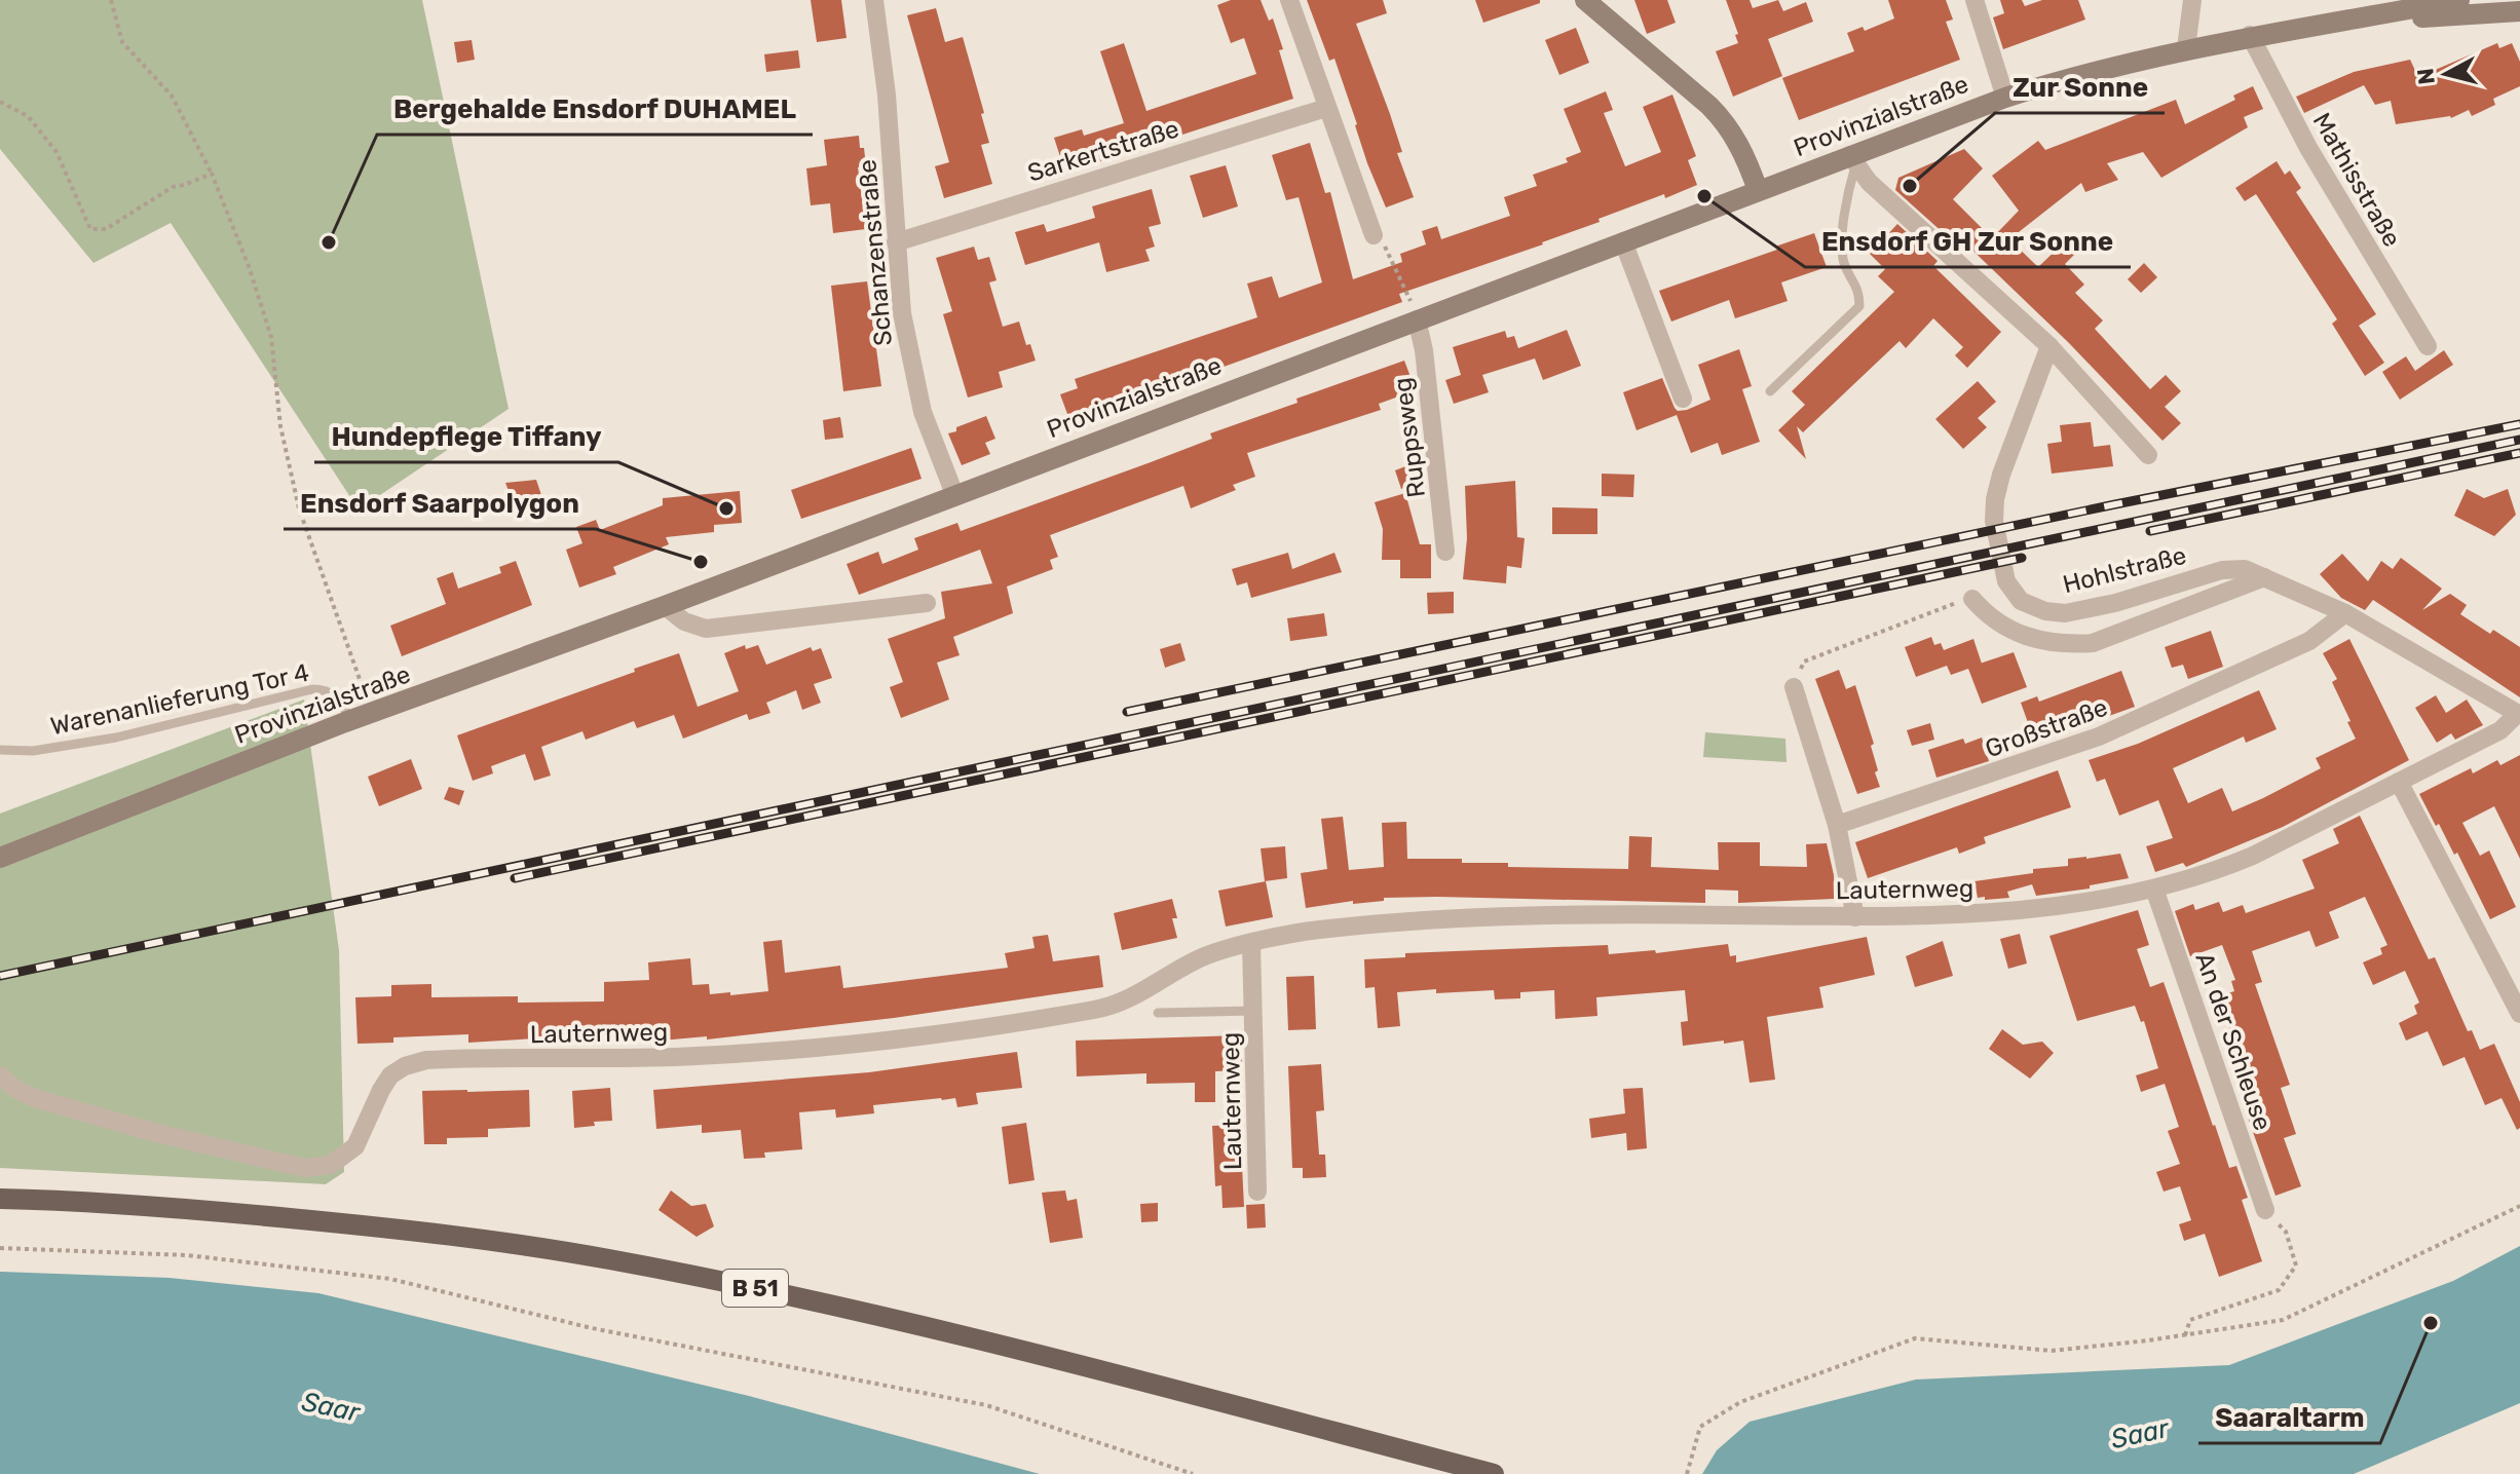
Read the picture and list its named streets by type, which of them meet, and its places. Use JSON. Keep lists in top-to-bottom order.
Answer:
{
  "streets": {
    "main road": ["B 51"],
    "street": [
      "Provinzialstraße",
      "Sarkertstraße",
      "Mathisstraße",
      "Schanzenstraße",
      "Ruppsweg",
      "Hohlstraße",
      "Großstraße",
      "Lauternweg",
      "An der Schleuse"
    ],
    "lane": ["Warenanlieferung Tor 4"]
  },
  "crossings": [
    ["Provinzialstraße", "Mathisstraße"],
    ["Provinzialstraße", "Schanzenstraße"],
    ["Provinzialstraße", "Ruppsweg"],
    ["Provinzialstraße", "Warenanlieferung Tor 4"],
    ["Sarkertstraße", "Schanzenstraße"],
    ["Hohlstraße", "Großstraße"],
    ["Hohlstraße", "Lauternweg"],
    ["Lauternweg", "An der Schleuse"]
  ],
  "water": ["Saar"],
  "places": [
    "Zur Sonne",
    "Ensdorf GH Zur Sonne",
    "Bergehalde Ensdorf DUHAMEL",
    "Hundepflege Tiffany",
    "Ensdorf Saarpolygon",
    "Saaraltarm"
  ],
  "north": "left"
}
